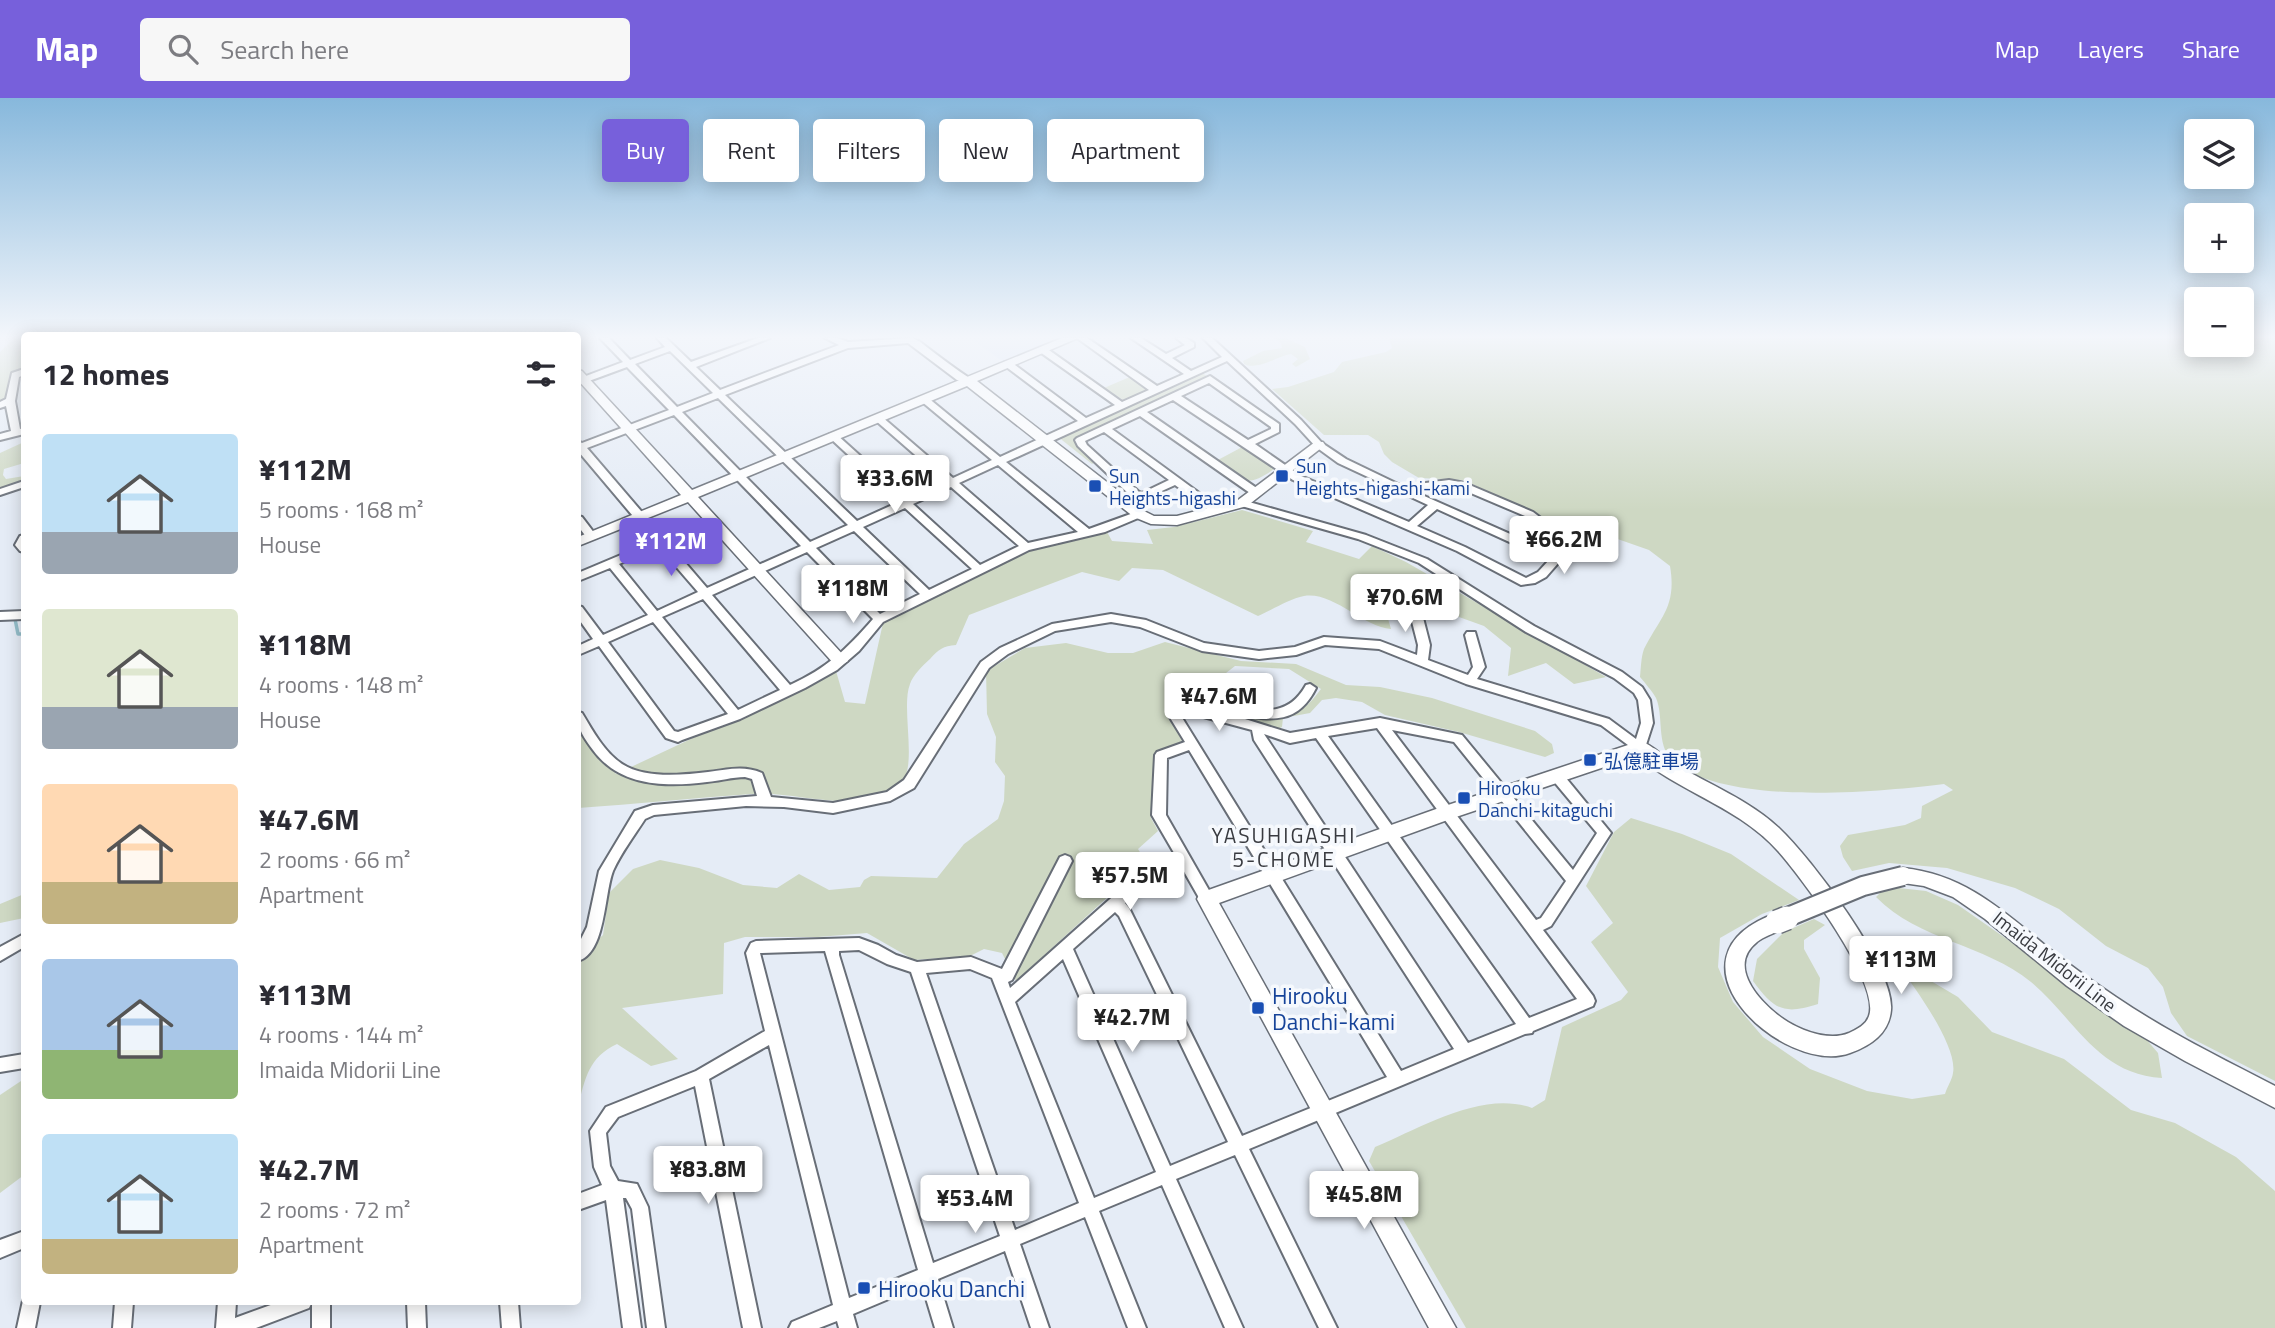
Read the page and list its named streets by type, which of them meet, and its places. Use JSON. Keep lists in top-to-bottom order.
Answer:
{
  "streets": {
    "main road": ["Imaida Midorii Line"]
  },
  "districts": ["YASUHIGASHI 5-CHOME"],
  "places": {
    "transit": [
      "Sun Heights-higashi-kami",
      "Sun Heights-higashi",
      "弘億駐車場",
      "Hirooku Danchi-kitaguchi",
      "Hirooku Danchi-kami",
      "Hirooku Danchi"
    ]
  },
  "page": {
    "header": "Map",
    "search": "Search here",
    "nav": ["Map", "Layers", "Share"],
    "map_buttons": ["+", "−"],
    "chip": [
      "Buy",
      "Rent",
      "Filters",
      "New",
      "Apartment"
    ],
    "heading": "12 homes",
    "list": [
      {
        "name": "¥112M",
        "note": "5 rooms · 168 m² · House"
      },
      {
        "name": "¥118M",
        "note": "4 rooms · 148 m² · House"
      },
      {
        "name": "¥47.6M",
        "note": "2 rooms · 66 m² · Apartment"
      },
      {
        "name": "¥113M",
        "note": "4 rooms · 144 m² · Imaida Midorii Line"
      },
      {
        "name": "¥42.7M",
        "note": "2 rooms · 72 m² · Apartment"
      }
    ],
    "price": [
      "¥33.6M",
      "¥66.2M",
      "¥112M",
      "¥118M",
      "¥70.6M",
      "¥47.6M",
      "¥57.5M",
      "¥113M",
      "¥42.7M",
      "¥83.8M",
      "¥45.8M",
      "¥53.4M"
    ]
  }
}
